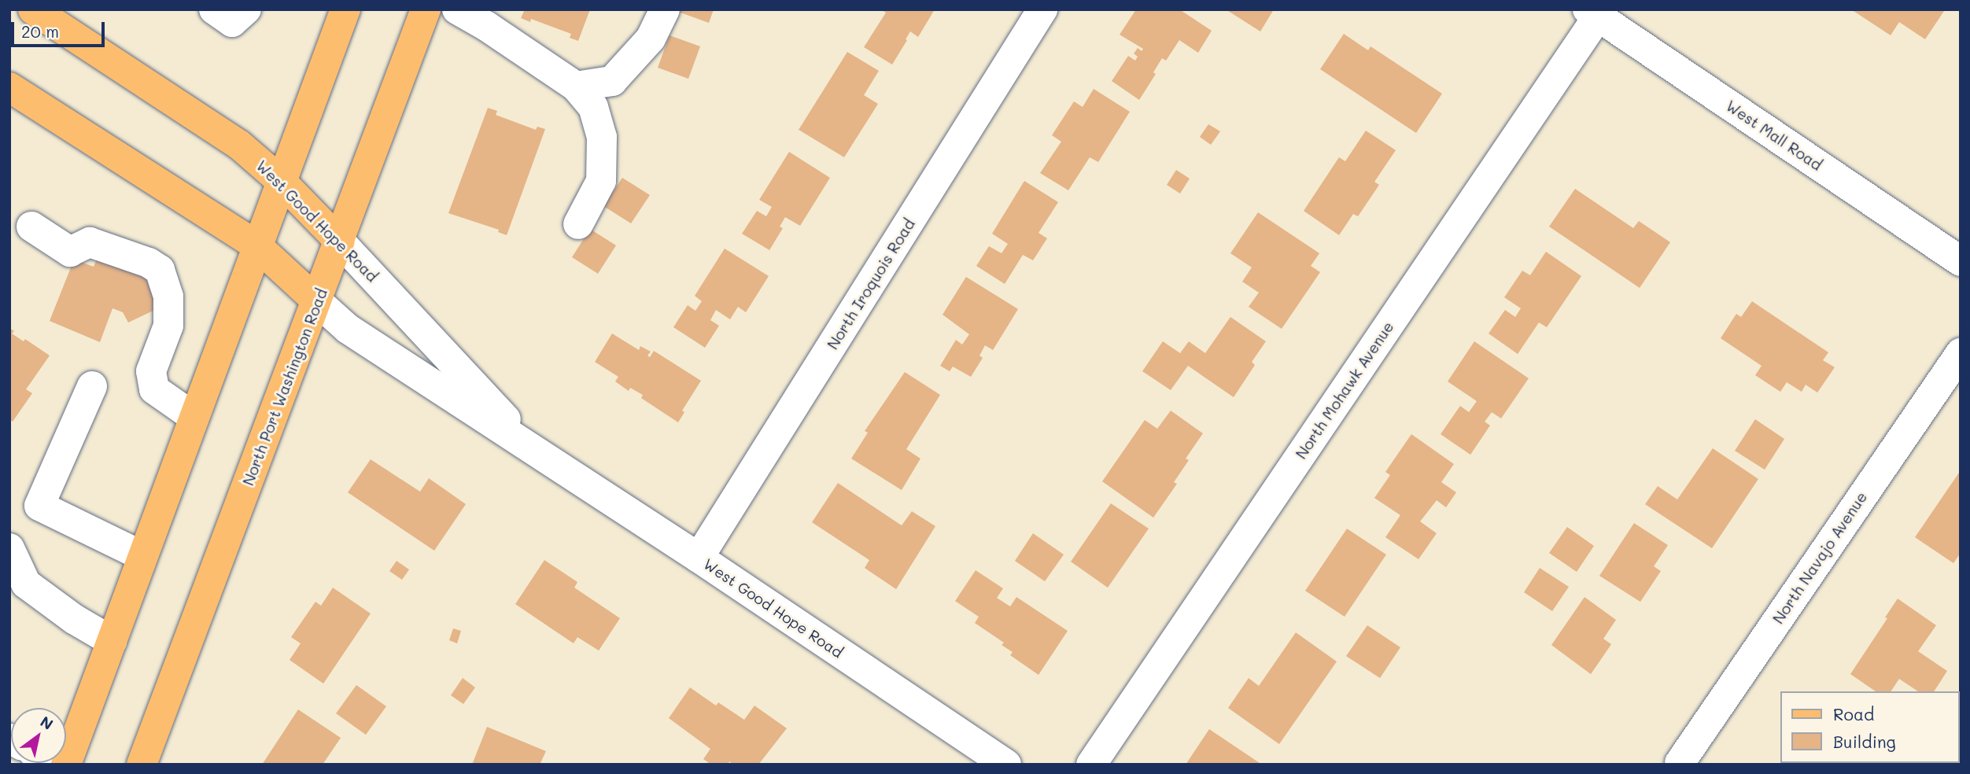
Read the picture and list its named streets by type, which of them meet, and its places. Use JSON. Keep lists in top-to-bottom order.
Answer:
{
  "streets": {
    "main road": ["West Good Hope Road", "North Port Washington Road"],
    "street": [
      "West Mall Road",
      "North Iroquois Road",
      "North Mohawk Avenue",
      "North Navajo Avenue"
    ]
  },
  "crossings": [
    ["West Mall Road", "North Mohawk Avenue"],
    ["West Good Hope Road", "North Iroquois Road"],
    ["West Good Hope Road", "North Port Washington Road"]
  ],
  "legend": ["Road", "Building"],
  "scale_bar": "20 m",
  "north": "top right"
}
